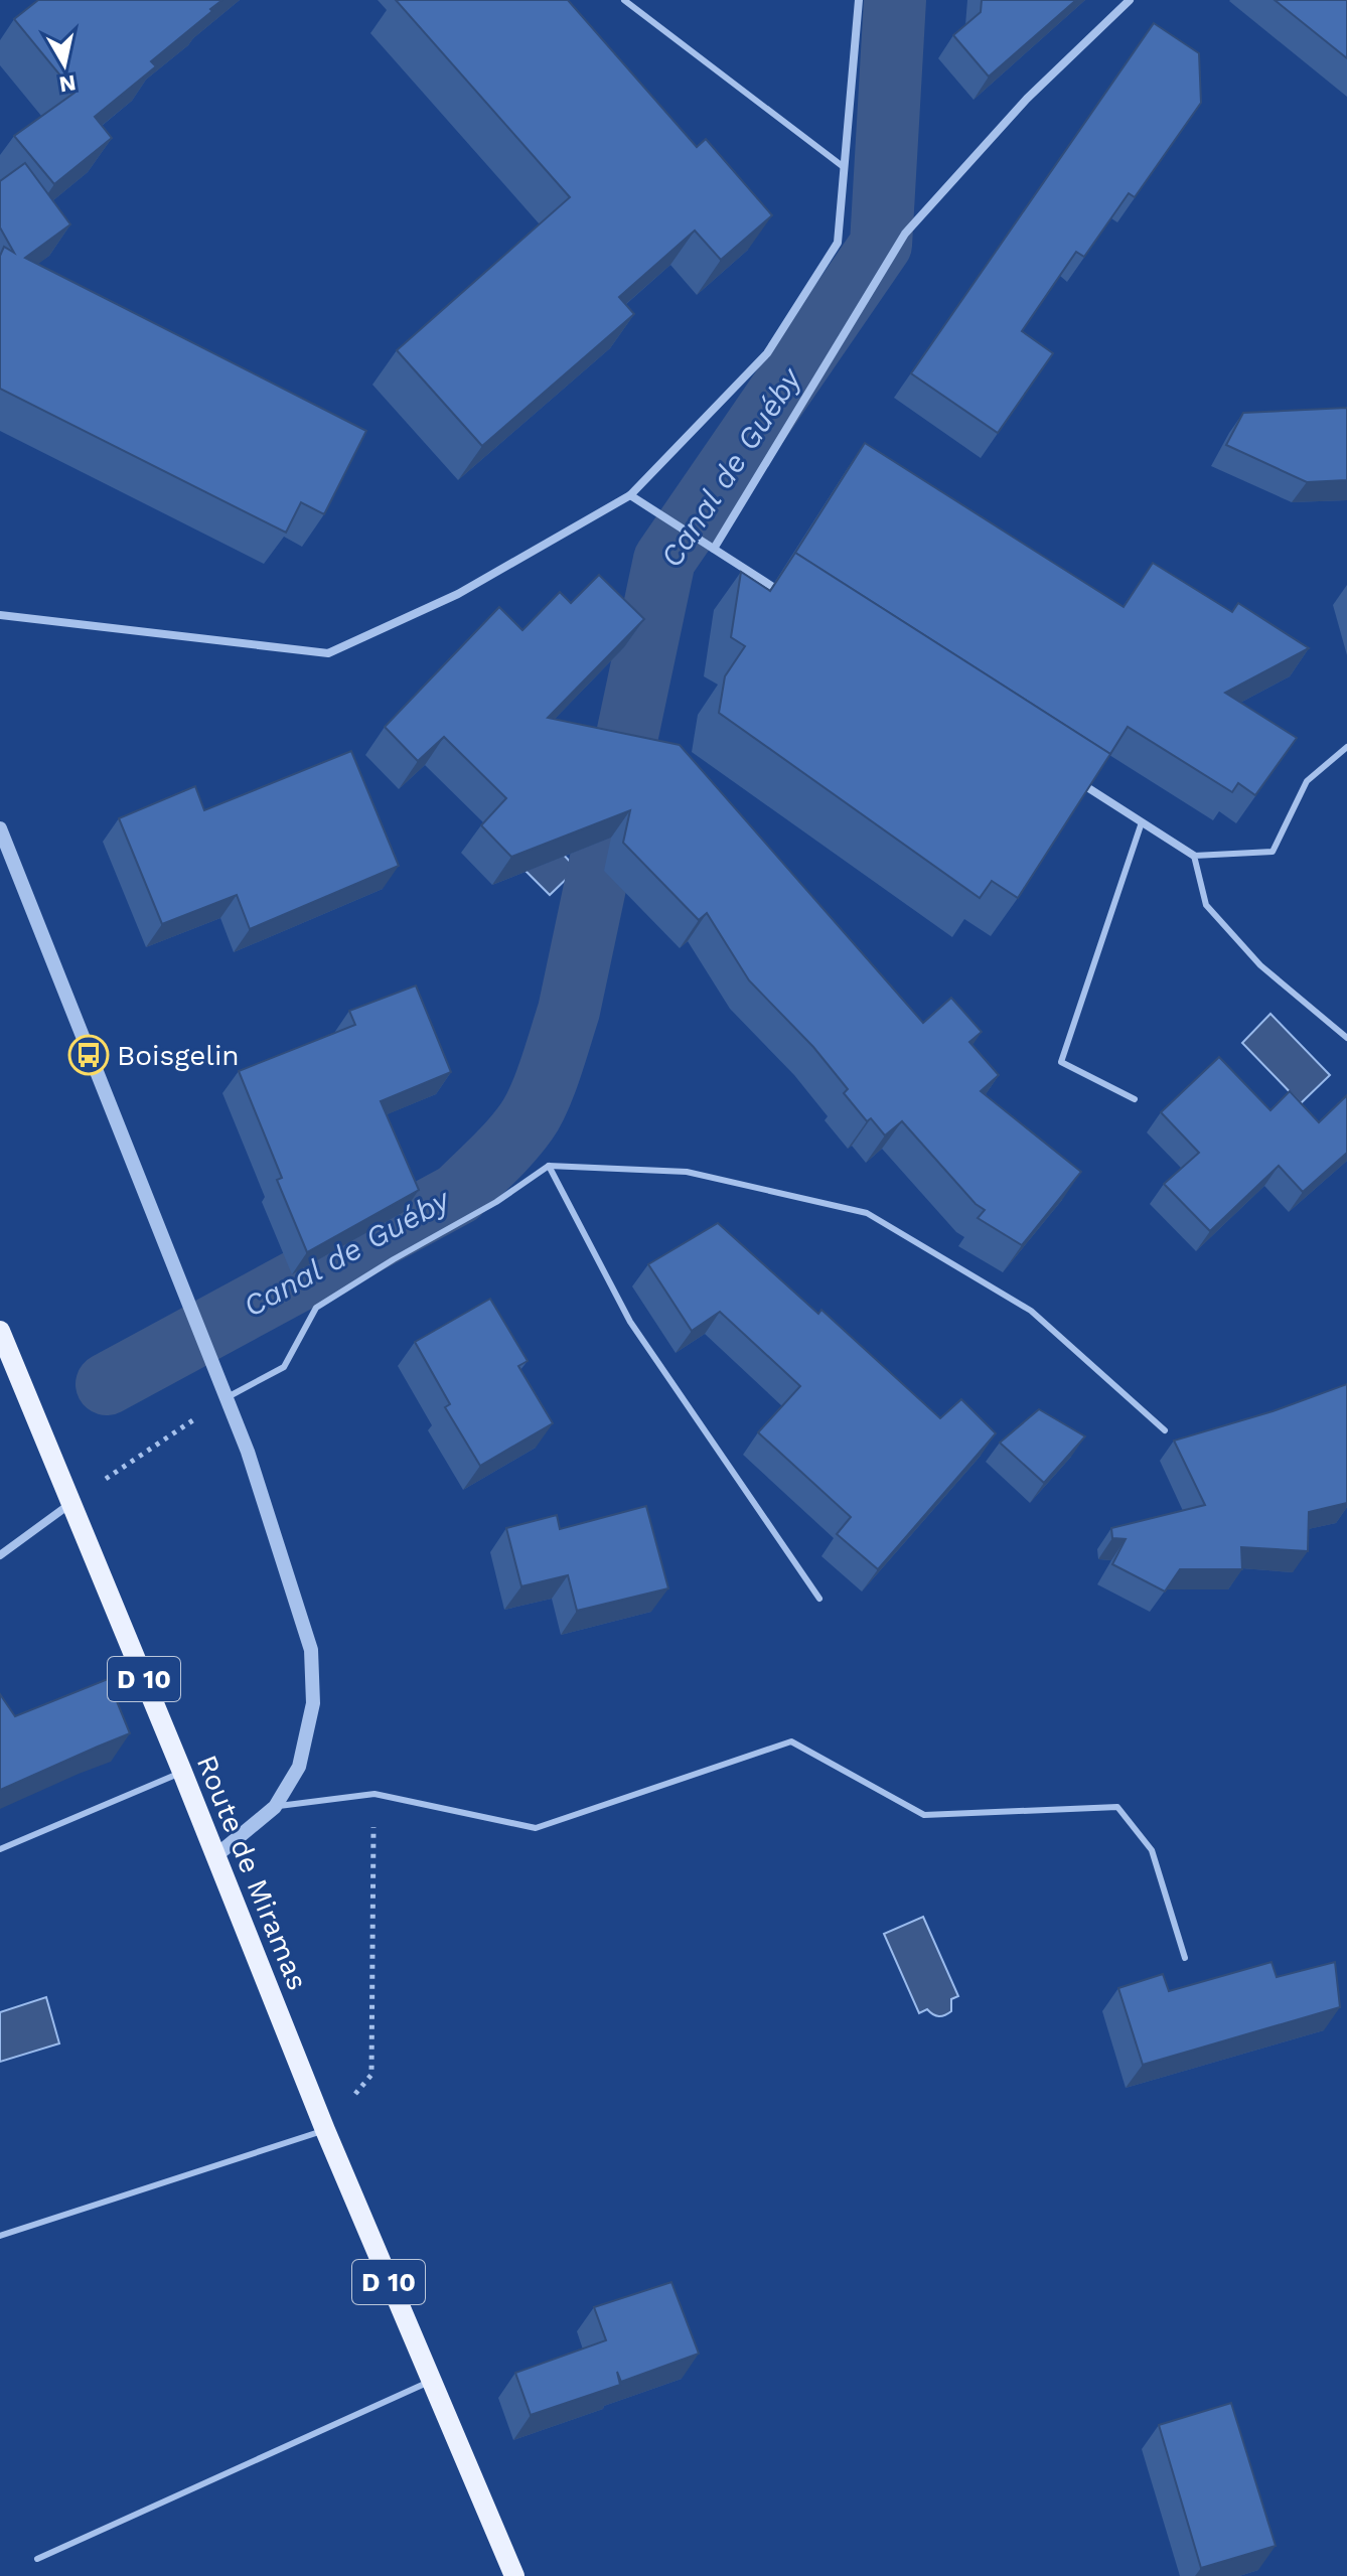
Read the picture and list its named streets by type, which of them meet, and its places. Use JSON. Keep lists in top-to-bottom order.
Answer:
{
  "streets": {
    "main road": ["D 10", "Route de Miramas"]
  },
  "water": ["Canal de Guéby"],
  "places": {
    "bus stop": ["Boisgelin"]
  },
  "north": "bottom"
}
